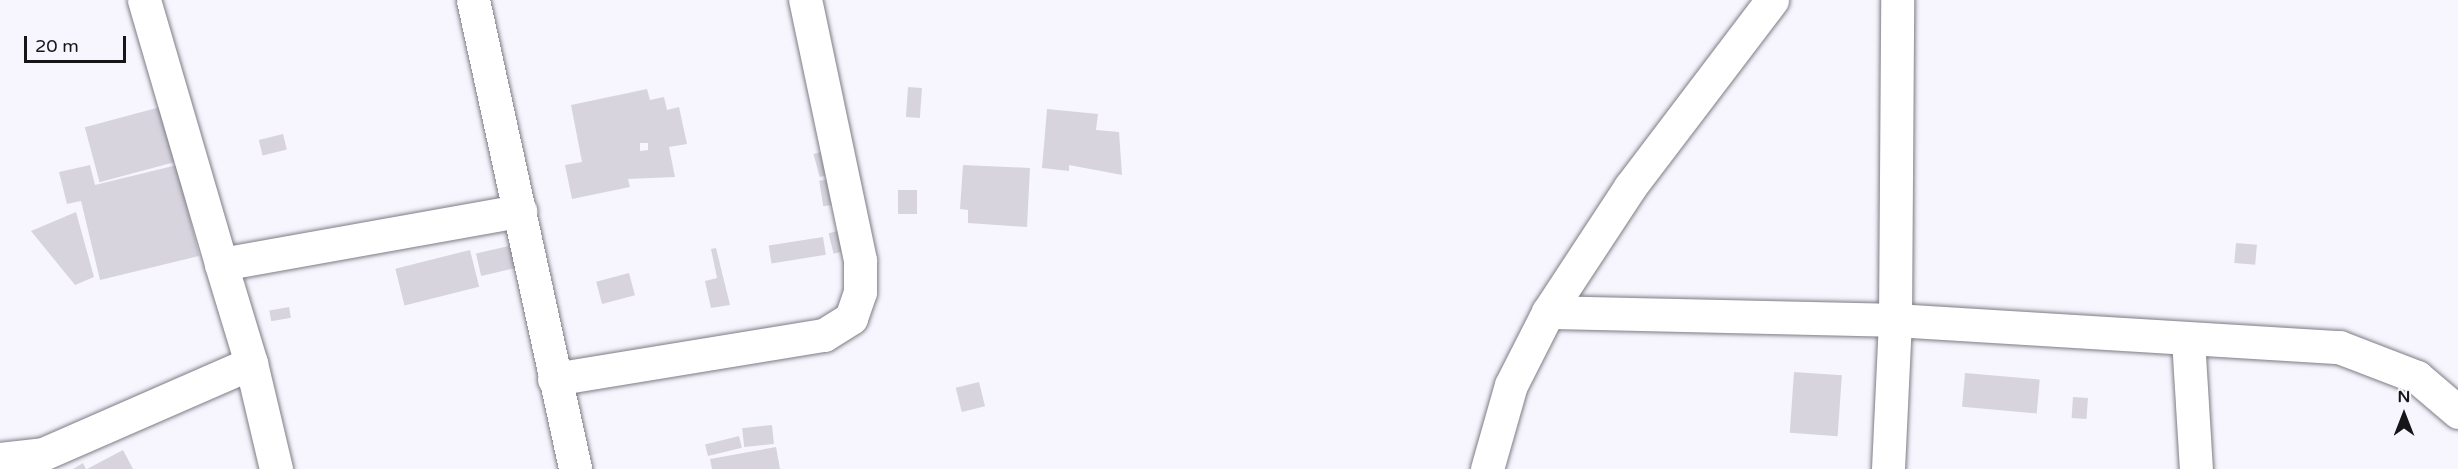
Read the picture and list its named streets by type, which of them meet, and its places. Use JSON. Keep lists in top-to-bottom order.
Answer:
{
  "scale_bar": "20 m",
  "north": "top"
}
